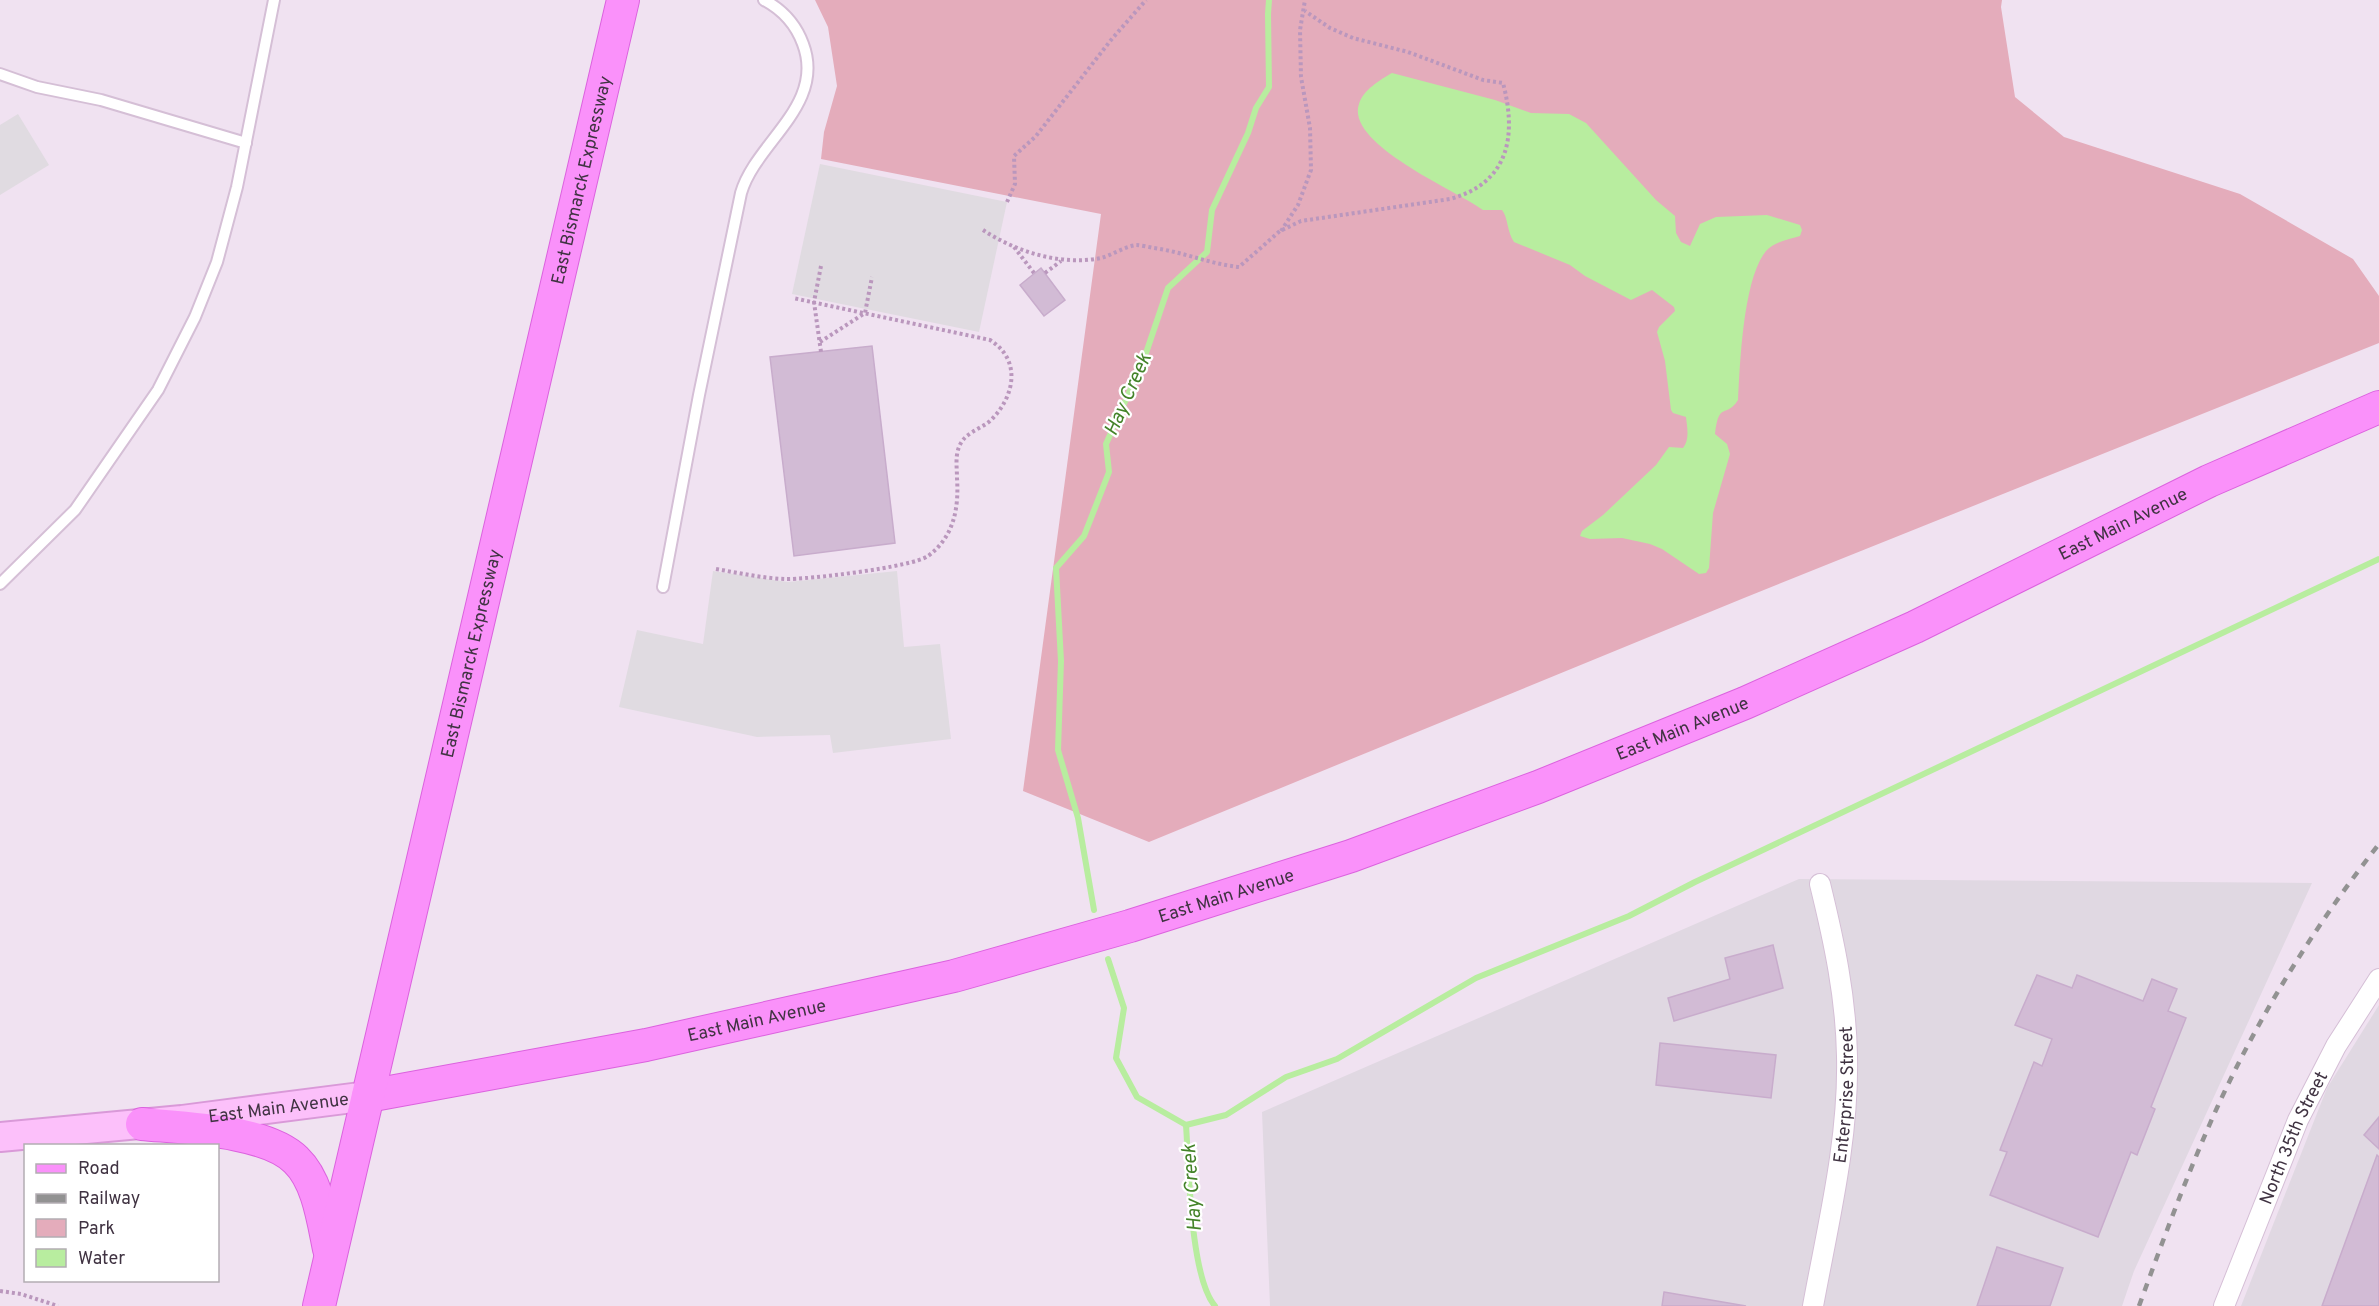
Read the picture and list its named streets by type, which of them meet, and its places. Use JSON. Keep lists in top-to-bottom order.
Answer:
{
  "streets": {
    "main road": ["East Bismarck Expressway", "East Main Avenue"],
    "street": ["Enterprise Street", "North 35th Street"]
  },
  "crossings": [
    ["East Bismarck Expressway", "East Main Avenue"]
  ],
  "water": ["Hay Creek"],
  "legend": [
    "Road",
    "Railway",
    "Park",
    "Water"
  ]
}
